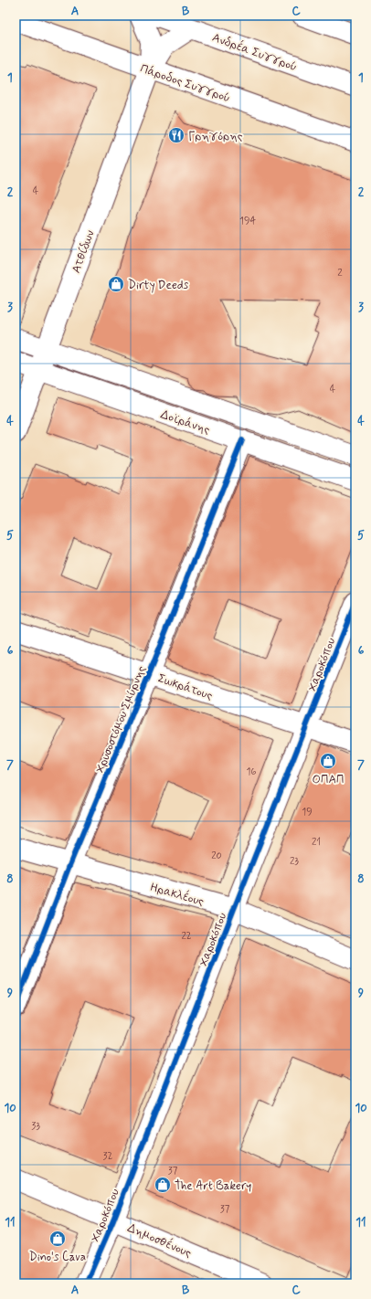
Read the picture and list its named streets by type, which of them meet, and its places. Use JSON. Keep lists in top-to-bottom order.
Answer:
{
  "streets": {
    "main road": [
      "Ανδρέα Συγγρού",
      "Πάροδος Συγγρού",
      "Ατθίδων",
      "Δοϊράνης",
      "Χαροκόπου",
      "Σωκράτους",
      "Χρυσοστόμου Σμύρνης",
      "Ηρακλέους",
      "Δημοσθένους"
    ]
  },
  "crossings": [
    ["Πάροδος Συγγρού", "Ατθίδων"],
    ["Ατθίδων", "Δοϊράνης"],
    ["Δοϊράνης", "Χρυσοστόμου Σμύρνης"],
    ["Χαροκόπου", "Σωκράτους"],
    ["Χαροκόπου", "Ηρακλέους"],
    ["Χαροκόπου", "Δημοσθένους"],
    ["Σωκράτους", "Χρυσοστόμου Σμύρνης"],
    ["Χρυσοστόμου Σμύρνης", "Ηρακλέους"]
  ],
  "places": {
    "restaurant": ["Γρηγόρης"],
    "shop": [
      "Dirty Deeds",
      "ΟΠΑΠ",
      "The Art Bakery",
      "Dino's Cava"
    ]
  },
  "house_numbers": [
    "4",
    "194",
    "2",
    "4",
    "16",
    "19",
    "21",
    "20",
    "23",
    "22",
    "33",
    "32",
    "37",
    "37"
  ],
  "grid": {
    "columns": ["A", "B", "C"],
    "rows": [
      "1",
      "2",
      "3",
      "4",
      "5",
      "6",
      "7",
      "8",
      "9",
      "10",
      "11"
    ]
  }
}
